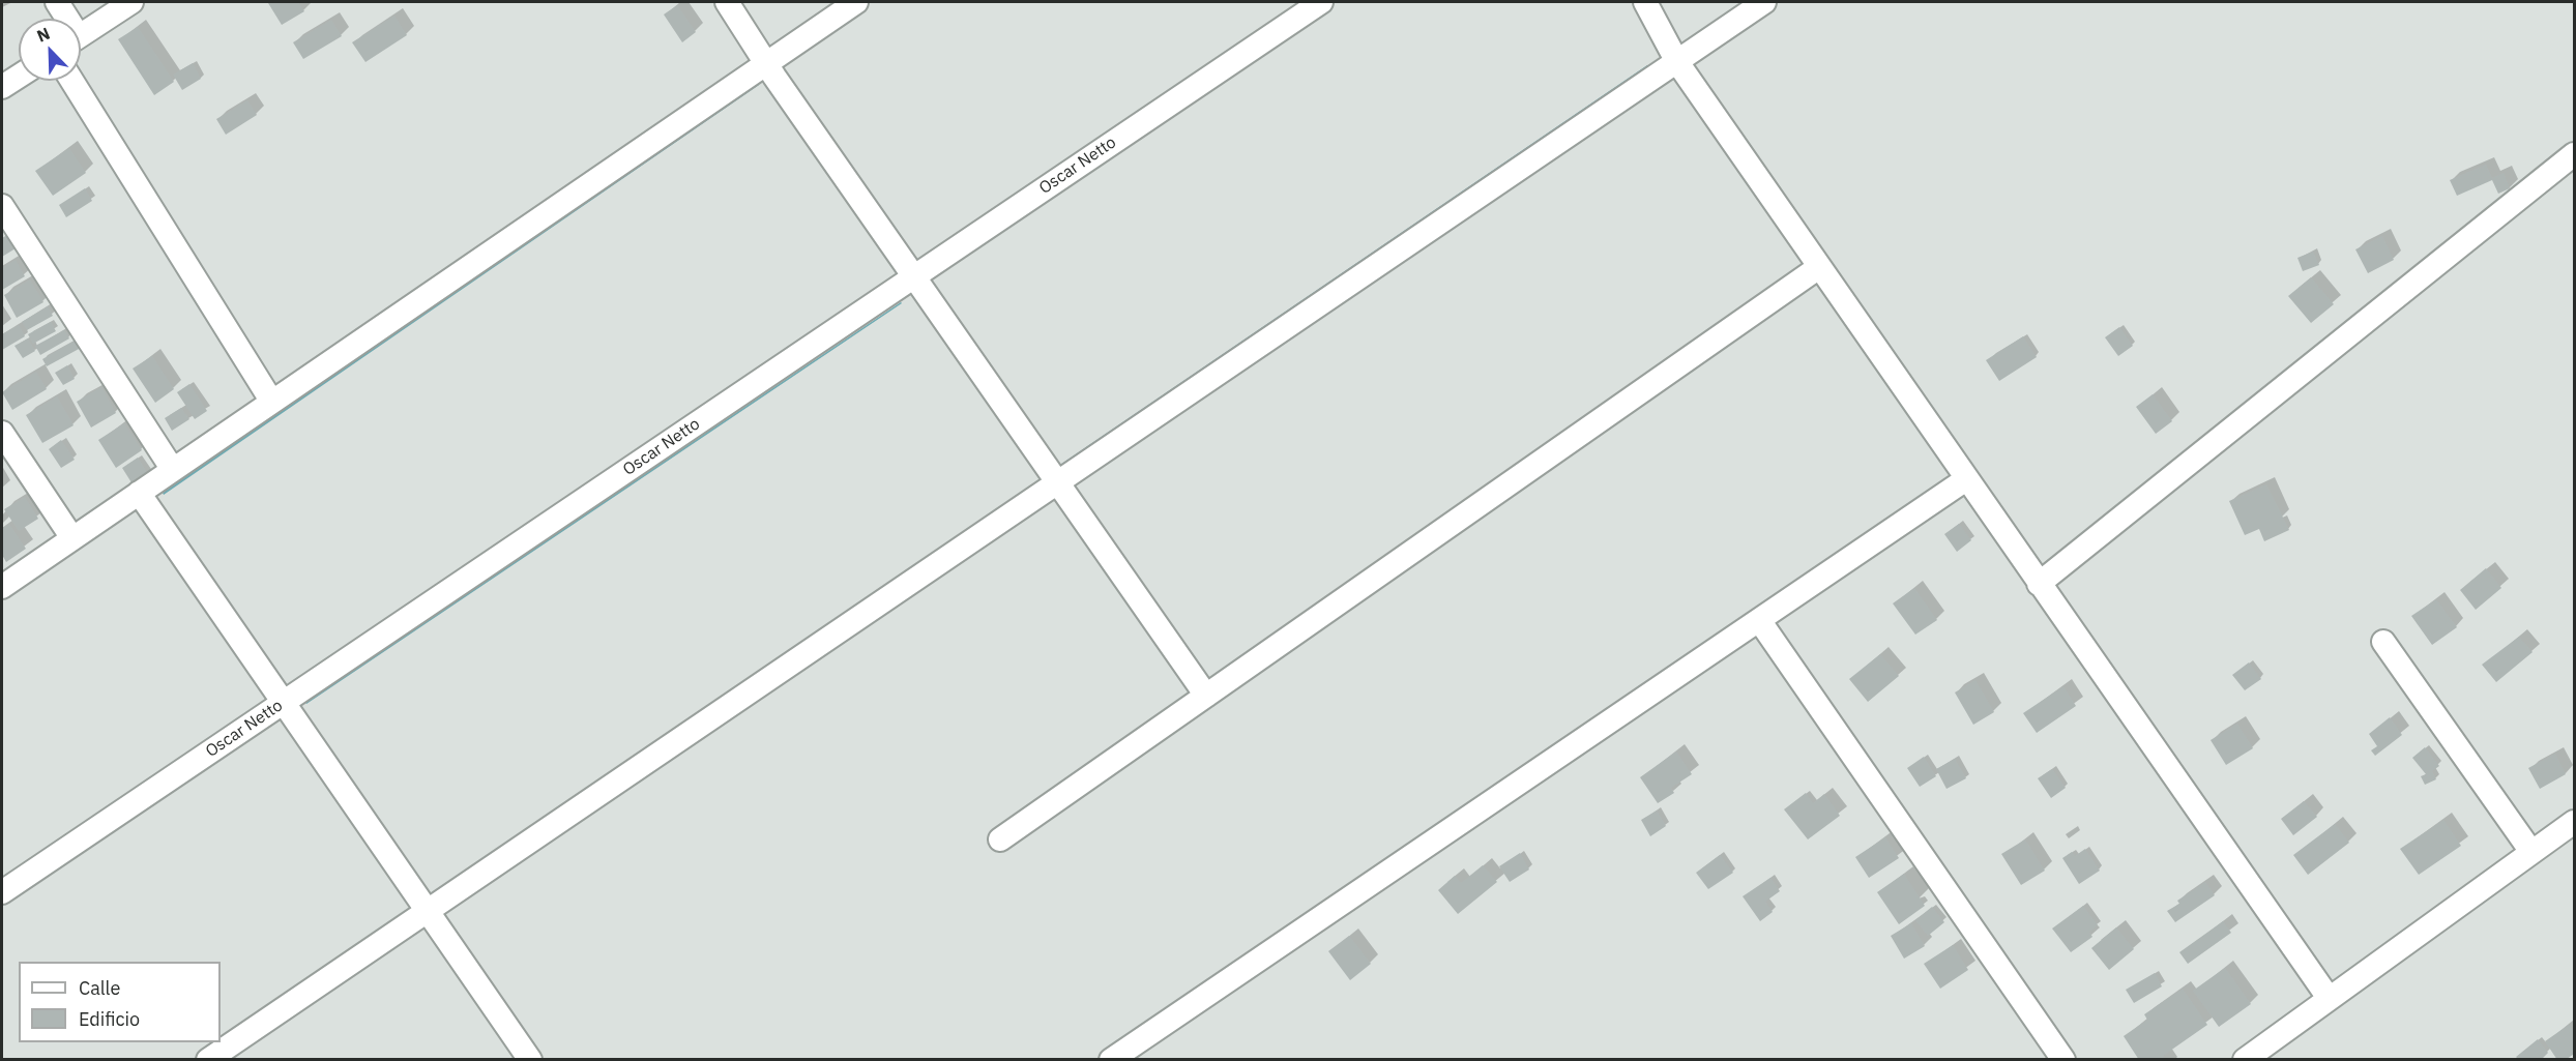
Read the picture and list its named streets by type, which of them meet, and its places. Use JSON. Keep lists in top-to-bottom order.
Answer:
{
  "streets": {
    "street": ["Oscar Netto"]
  },
  "legend": ["Calle", "Edificio"],
  "north": "top left"
}
